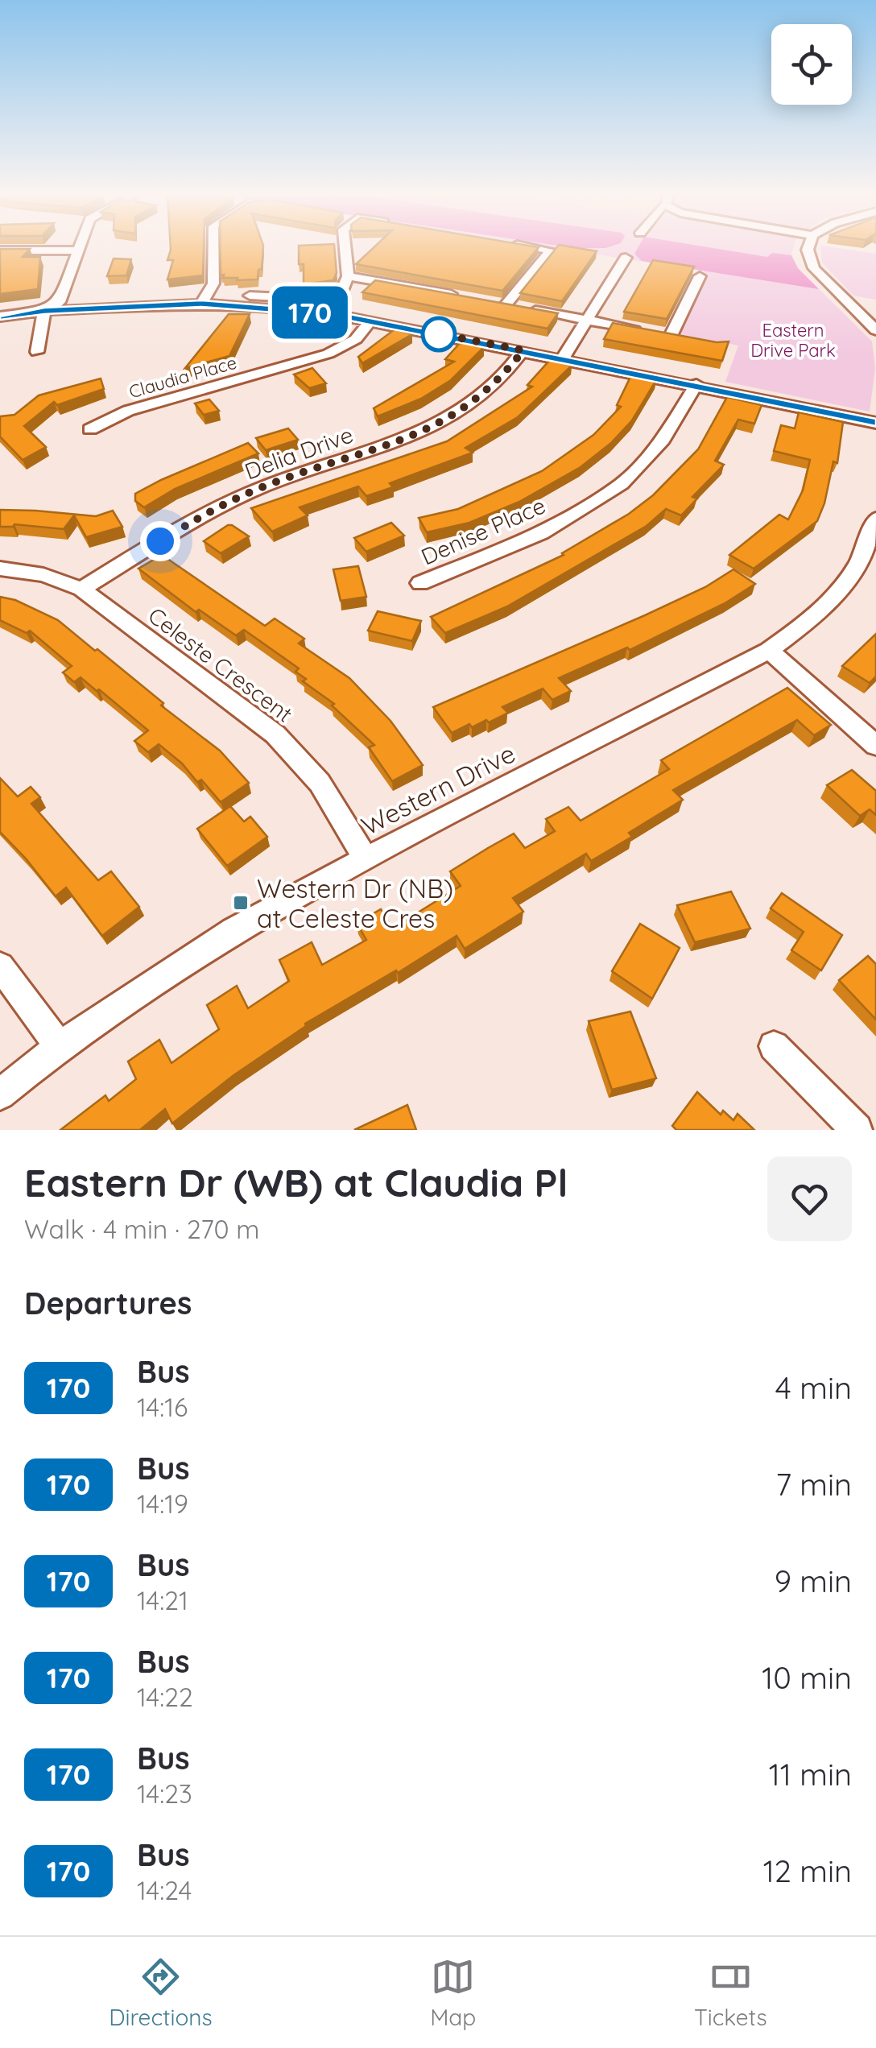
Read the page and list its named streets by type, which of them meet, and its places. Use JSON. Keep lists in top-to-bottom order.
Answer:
{
  "streets": {
    "street": [
      "Claudia Place",
      "Delia Drive",
      "Denise Place",
      "Celeste Crescent",
      "Western Drive"
    ]
  },
  "crossings": [
    ["Delia Drive", "Celeste Crescent"],
    ["Celeste Crescent", "Western Drive"]
  ],
  "parks": ["Eastern Drive Park"],
  "places": {
    "transit": ["Western Dr (NB) at Celeste Cres"]
  },
  "lines": ["bus line 170"],
  "page": {
    "on_map": "170",
    "heading": [
      ["Eastern Dr (WB) at Claudia Pl", "Walk · 4 min · 270 m"],
      "Departures"
    ],
    "list": [
      {
        "mark": "170",
        "name": "Bus",
        "note": "14:16",
        "value": "4 min"
      },
      {
        "mark": "170",
        "name": "Bus",
        "note": "14:19",
        "value": "7 min"
      },
      {
        "mark": "170",
        "name": "Bus",
        "note": "14:21",
        "value": "9 min"
      },
      {
        "mark": "170",
        "name": "Bus",
        "note": "14:22",
        "value": "10 min"
      },
      {
        "mark": "170",
        "name": "Bus",
        "note": "14:23",
        "value": "11 min"
      },
      {
        "mark": "170",
        "name": "Bus",
        "note": "14:24",
        "value": "12 min"
      }
    ],
    "tabs": ["Directions", "Map", "Tickets"]
  }
}
